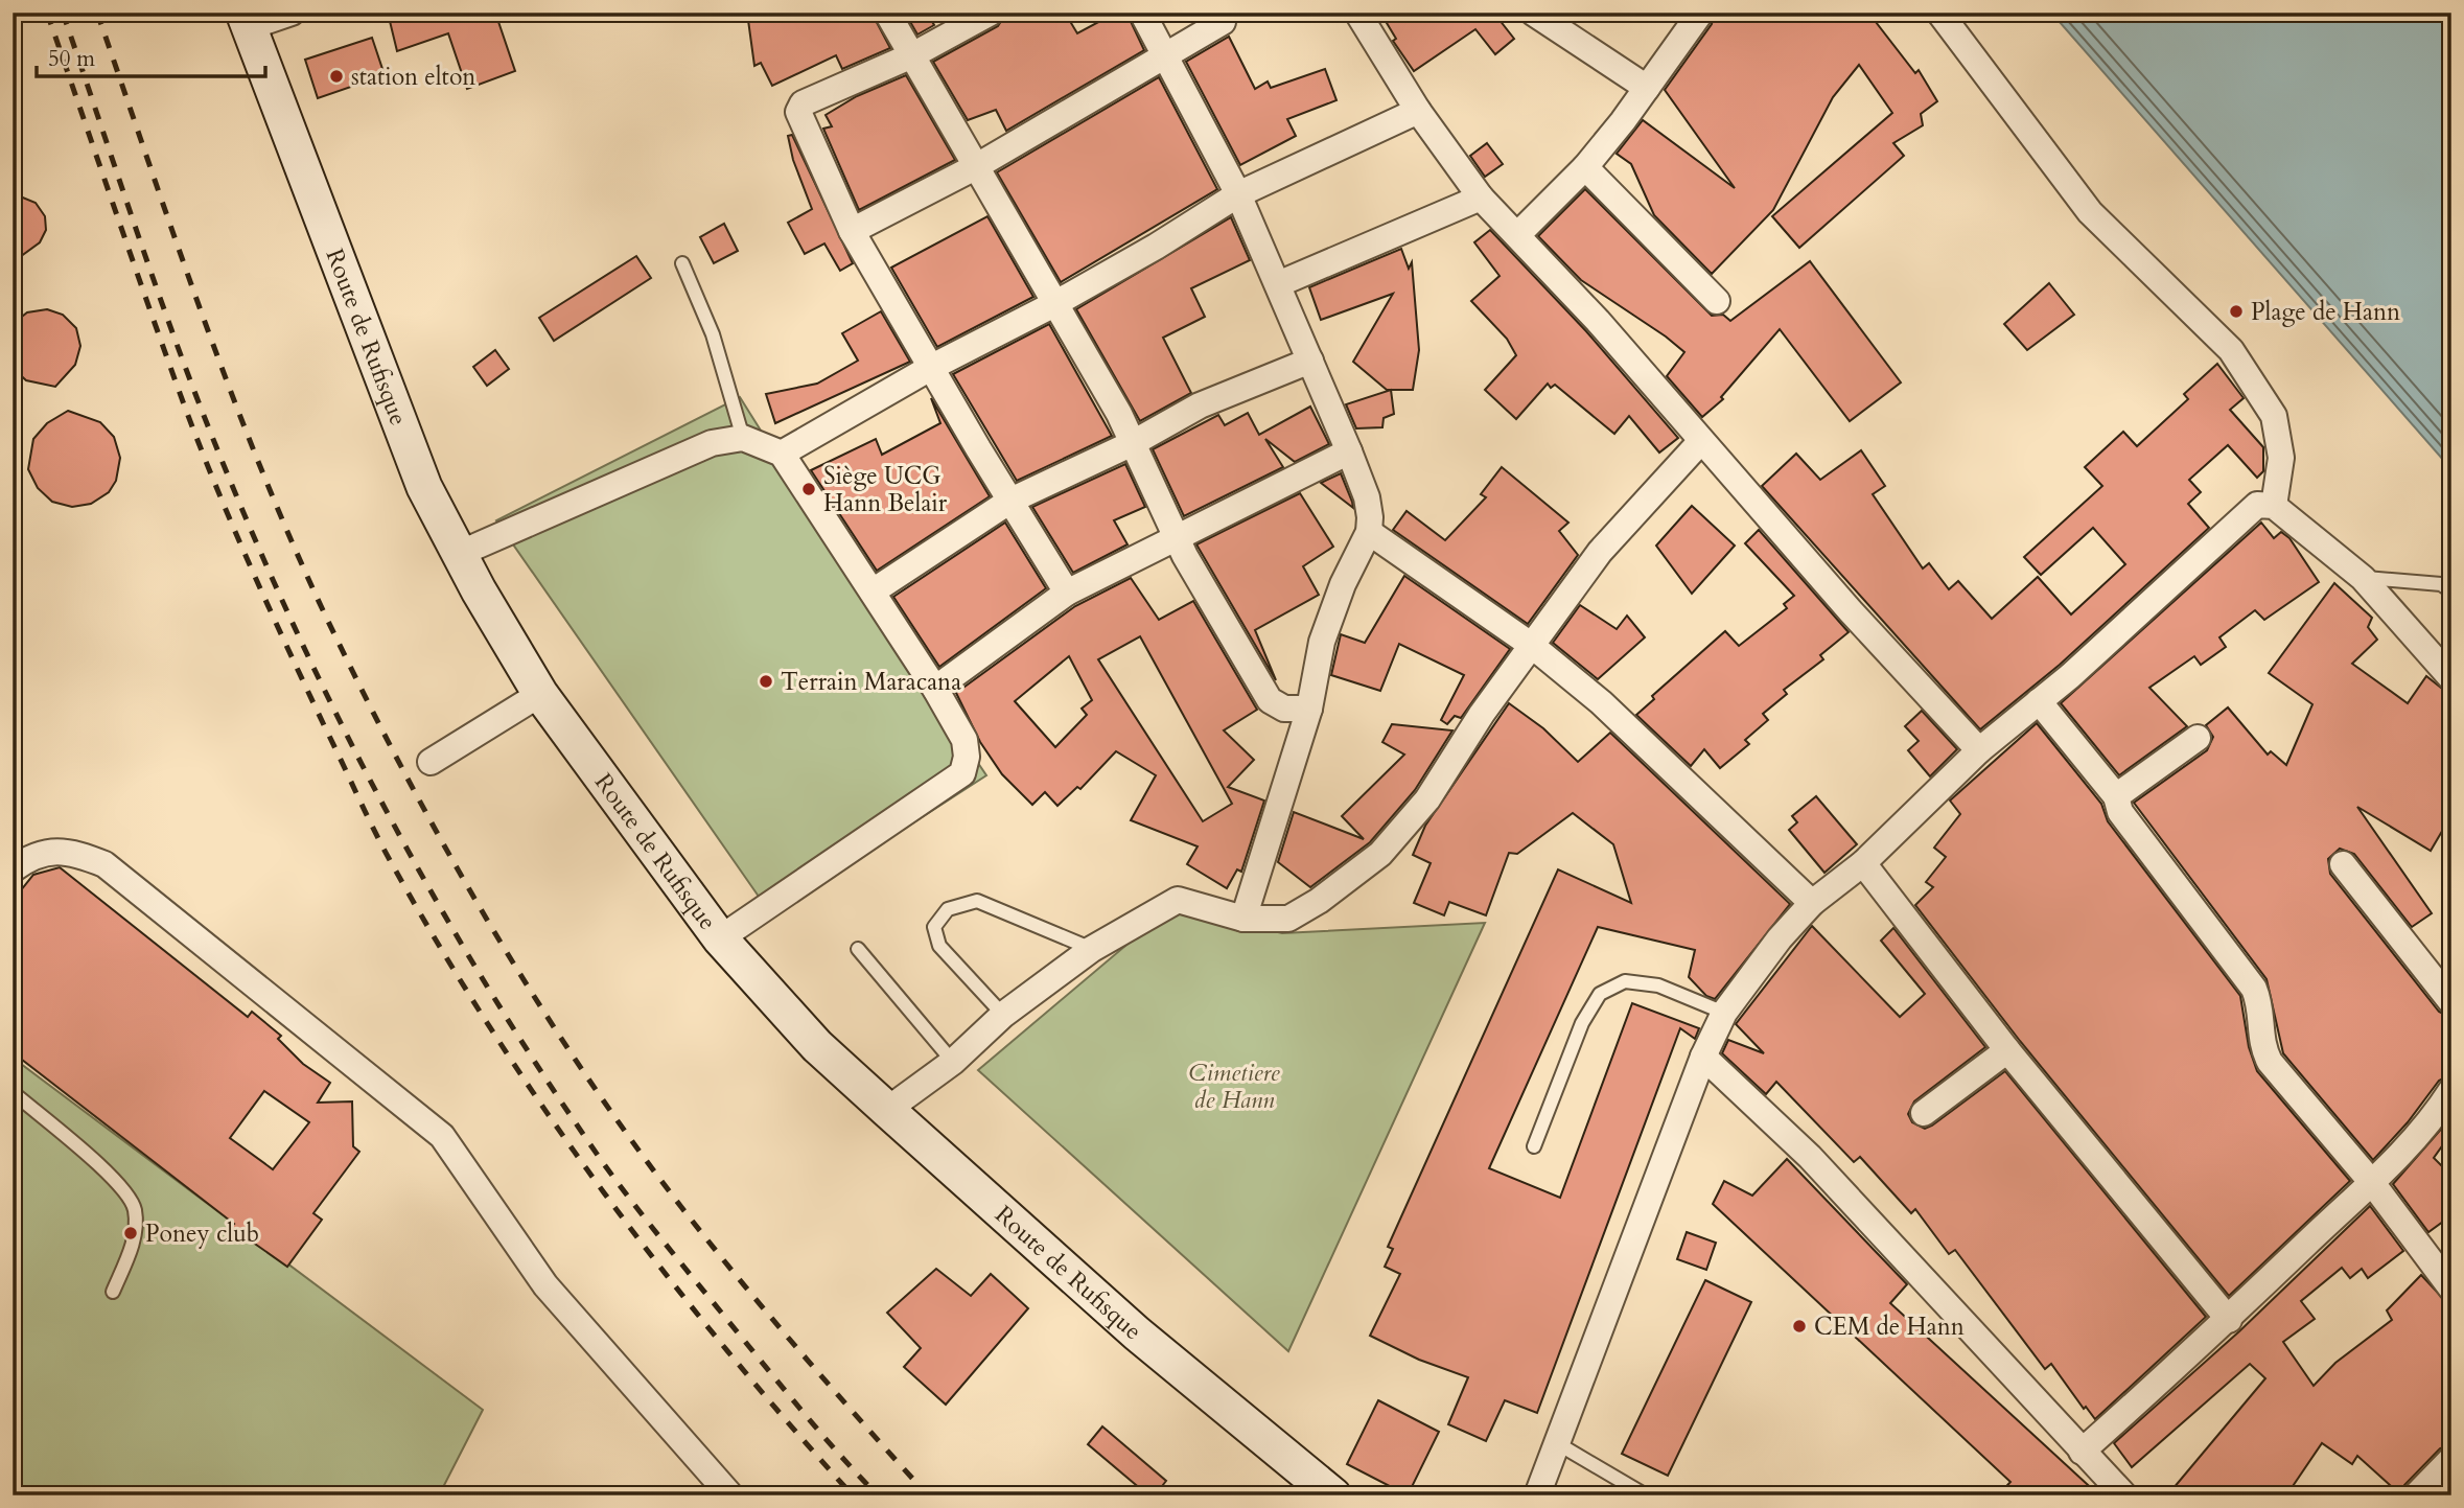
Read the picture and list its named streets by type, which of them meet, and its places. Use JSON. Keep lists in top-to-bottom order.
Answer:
{
  "streets": {
    "main road": ["Route de Rufisque"]
  },
  "parks": ["Cimetiere de Hann"],
  "places": [
    "station elton",
    "Plage de Hann",
    "Siège UCG Hann Belair",
    "Terrain Maracana",
    "Poney club",
    "CEM de Hann"
  ],
  "scale_bar": "50 m"
}
